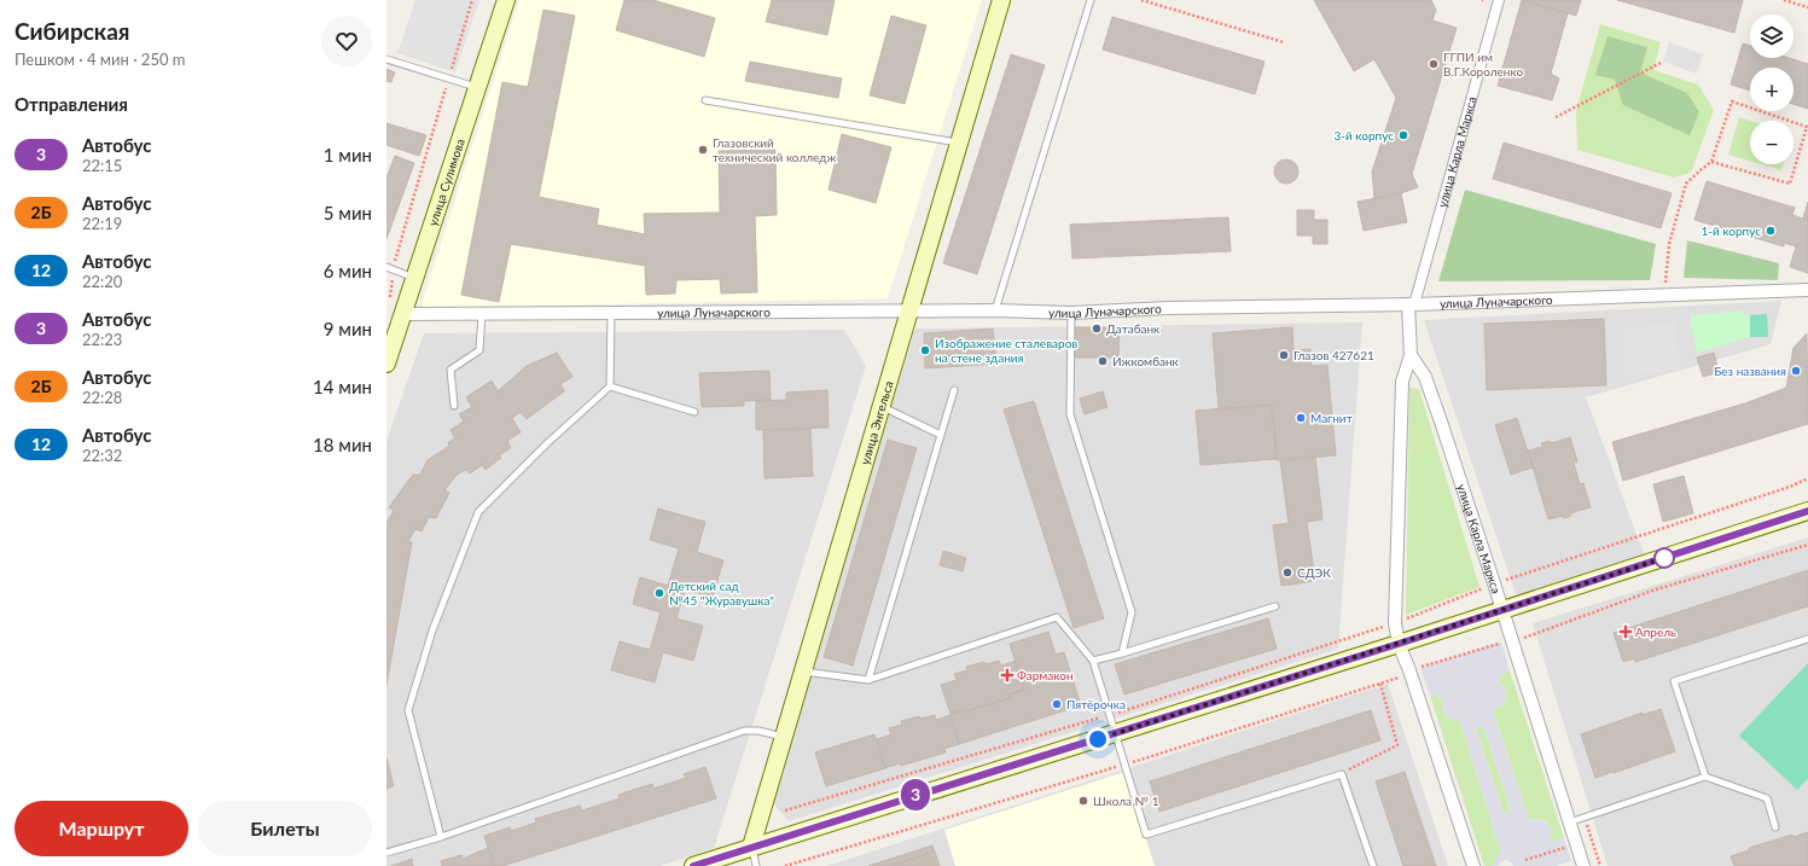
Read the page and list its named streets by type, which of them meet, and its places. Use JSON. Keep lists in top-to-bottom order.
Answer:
{
  "streets": {
    "main road": ["улица Сулимова", "улица Энгельса"],
    "street": ["улица Карла Маркса", "улица Луначарского"]
  },
  "crossings": [
    ["улица Карла Маркса", "улица Луначарского"],
    ["улица Сулимова", "улица Луначарского"],
    ["улица Луначарского", "улица Энгельса"]
  ],
  "places": {
    "other": [
      "ГГПИ им В.Г.Короленко",
      "3-й корпус",
      "Глазовский технический колледж",
      "1-й корпус",
      "Датабанк",
      "Изображение сталеваров на стене здания",
      "Глазов 427621",
      "Ижкомбанк",
      "Без названия",
      "Магнит",
      "СДЭК",
      "Детский сад №45 \"Журавушка\"",
      "Пятёрочка",
      "Школа № 1"
    ],
    "health": ["Апрель", "Фармакон"]
  },
  "lines": ["bus line 3"],
  "page": {
    "heading": [
      ["Сибирская", "Пешком · 4 мин · 250 m"],
      "Отправления"
    ],
    "on_map": "3",
    "map_buttons": ["+", "−"],
    "list": [
      {
        "mark": "3",
        "name": "Автобус",
        "note": "22:15",
        "value": "1 мин"
      },
      {
        "mark": "2Б",
        "name": "Автобус",
        "note": "22:19",
        "value": "5 мин"
      },
      {
        "mark": "12",
        "name": "Автобус",
        "note": "22:20",
        "value": "6 мин"
      },
      {
        "mark": "3",
        "name": "Автобус",
        "note": "22:23",
        "value": "9 мин"
      },
      {
        "mark": "2Б",
        "name": "Автобус",
        "note": "22:28",
        "value": "14 мин"
      },
      {
        "mark": "12",
        "name": "Автобус",
        "note": "22:32",
        "value": "18 мин"
      }
    ],
    "buttons": ["Маршрут", "Билеты"]
  }
}
